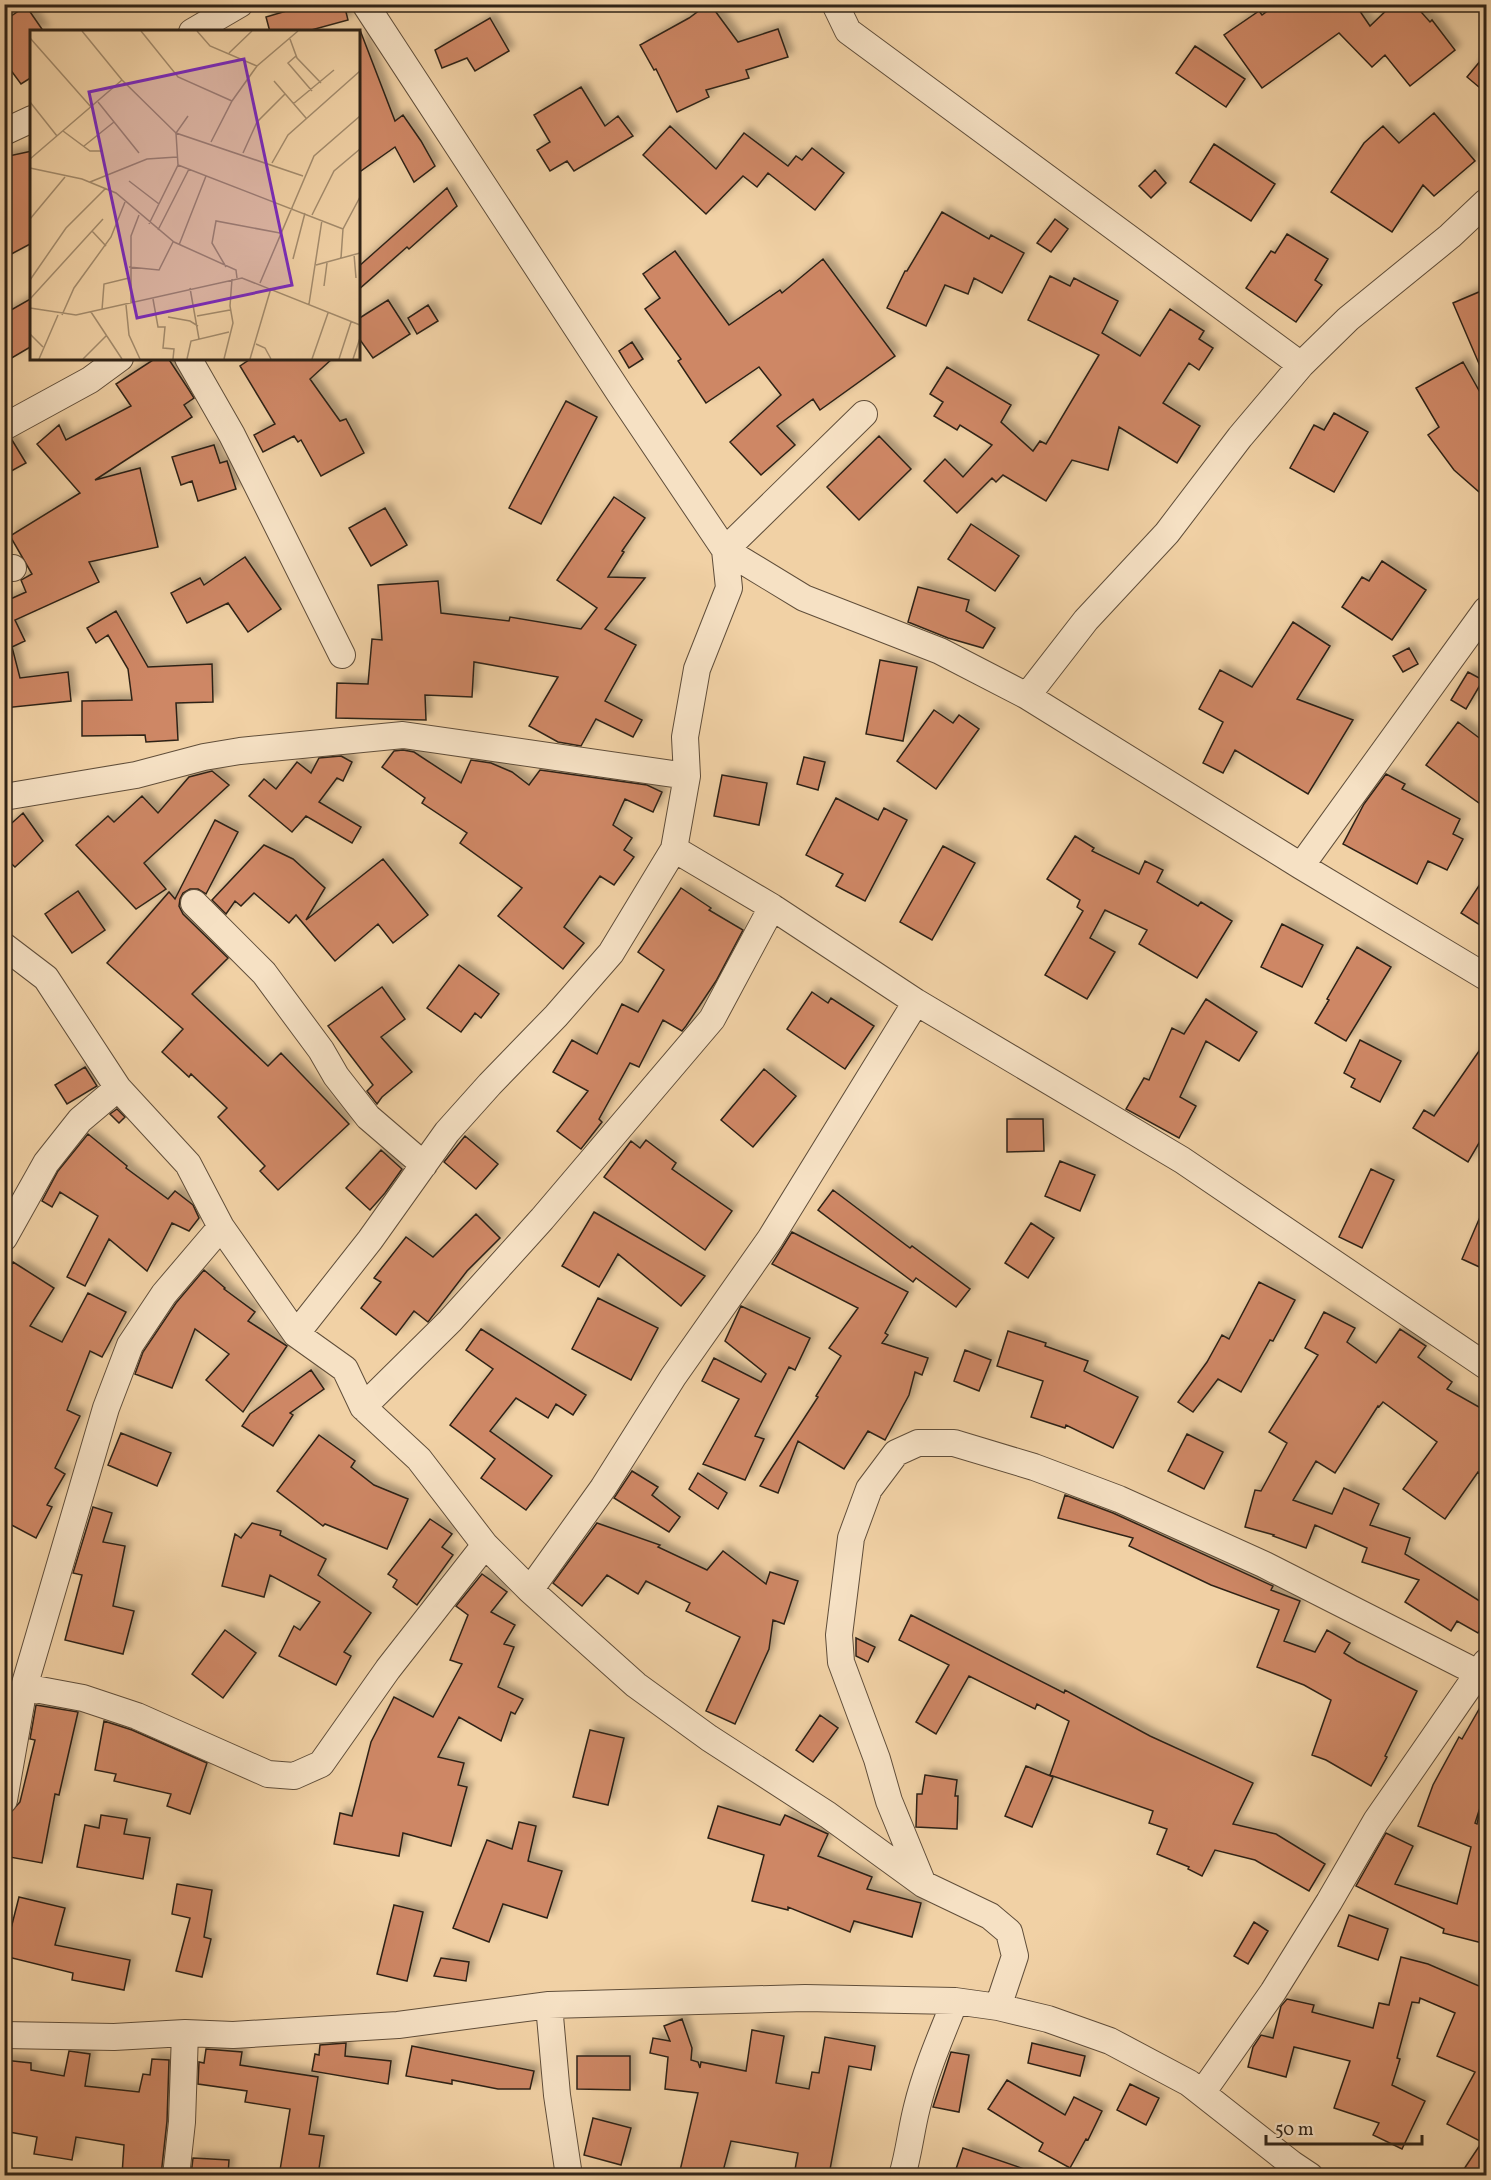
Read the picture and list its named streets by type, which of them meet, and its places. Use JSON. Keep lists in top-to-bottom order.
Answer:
{
  "scale_bar": "50 m"
}
